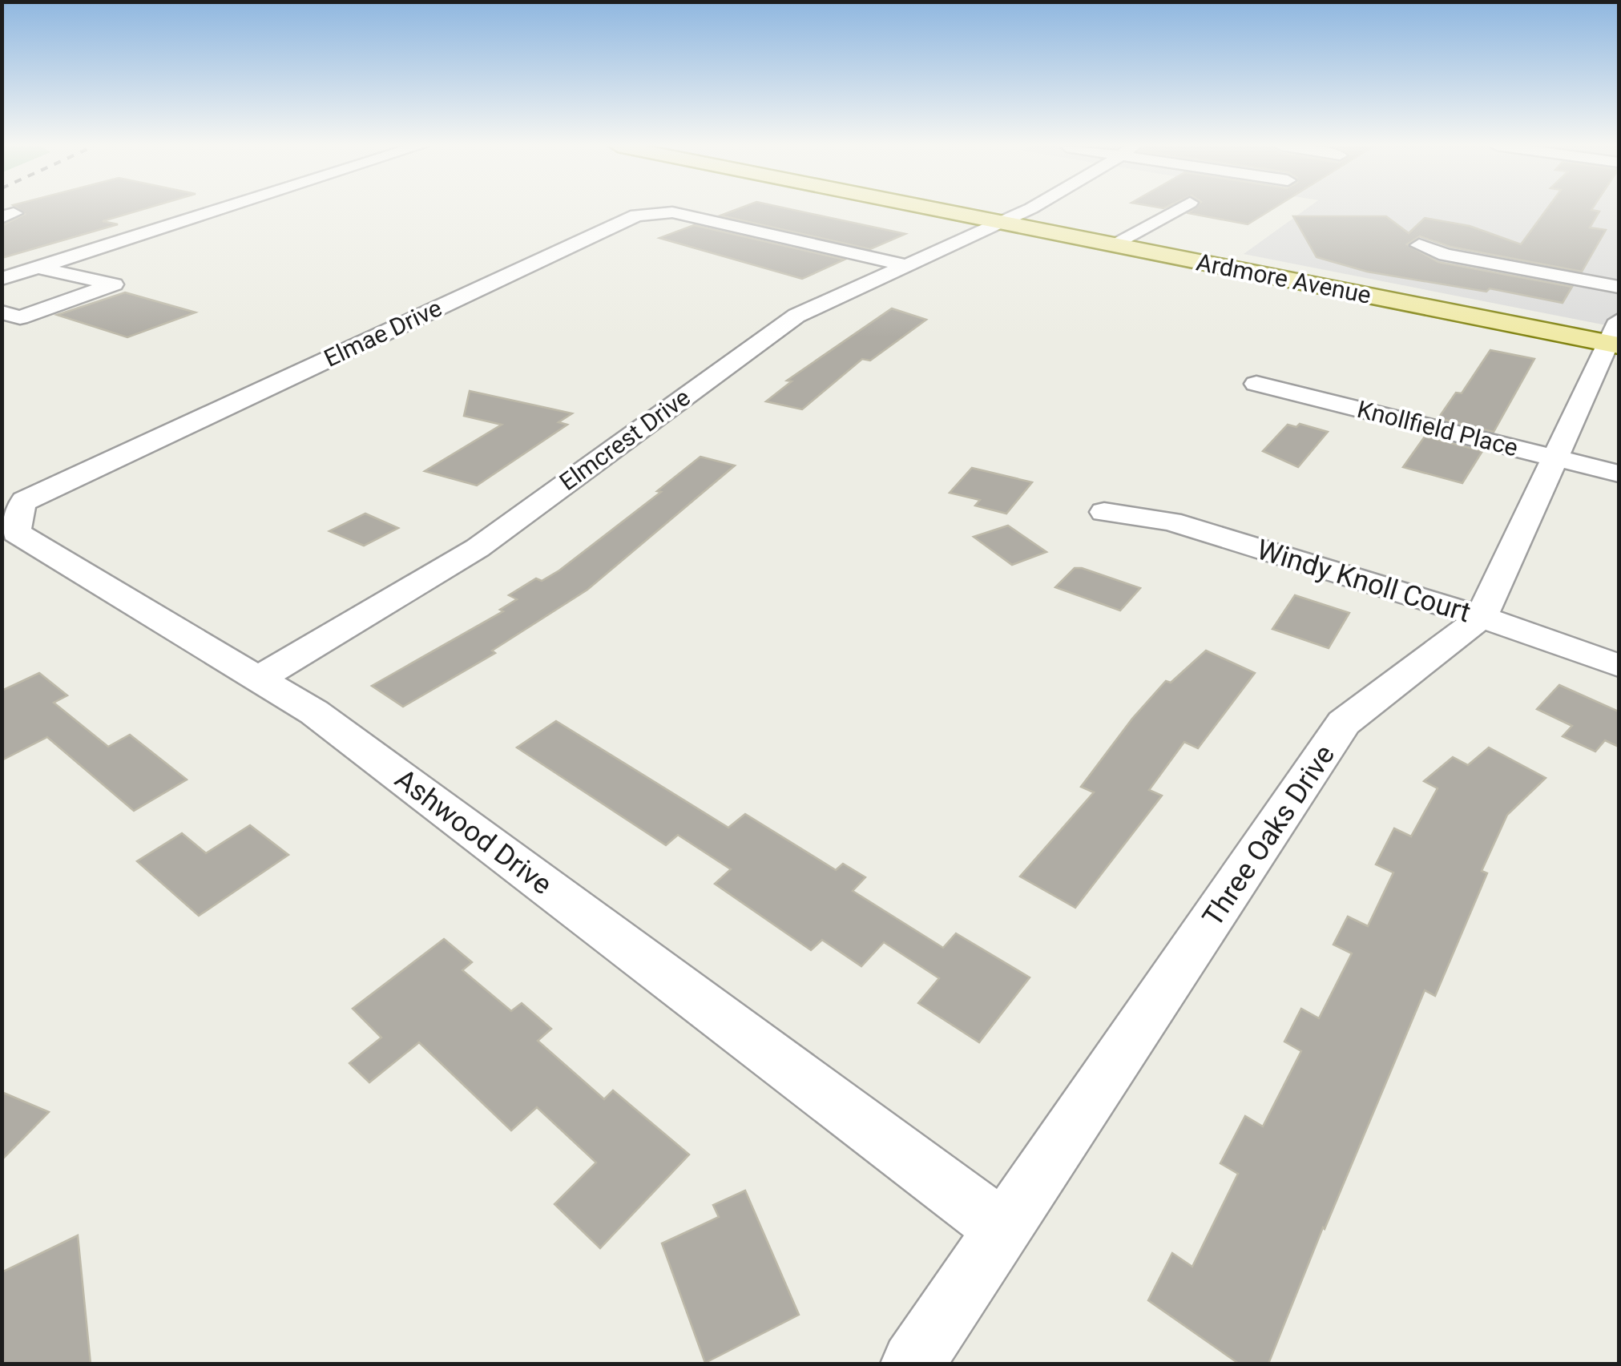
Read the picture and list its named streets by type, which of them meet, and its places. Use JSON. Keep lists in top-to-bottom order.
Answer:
{
  "streets": {
    "main road": ["Ardmore Avenue"],
    "street": [
      "Elmae Drive",
      "Knollfield Place",
      "Elmcrest Drive",
      "Windy Knoll Court",
      "Ashwood Drive",
      "Three Oaks Drive"
    ]
  },
  "crossings": [
    ["Ardmore Avenue", "Elmcrest Drive"],
    ["Ardmore Avenue", "Three Oaks Drive"],
    ["Elmae Drive", "Elmcrest Drive"],
    ["Elmae Drive", "Ashwood Drive"],
    ["Knollfield Place", "Three Oaks Drive"],
    ["Elmcrest Drive", "Ashwood Drive"],
    ["Windy Knoll Court", "Three Oaks Drive"],
    ["Ashwood Drive", "Three Oaks Drive"]
  ]
}
